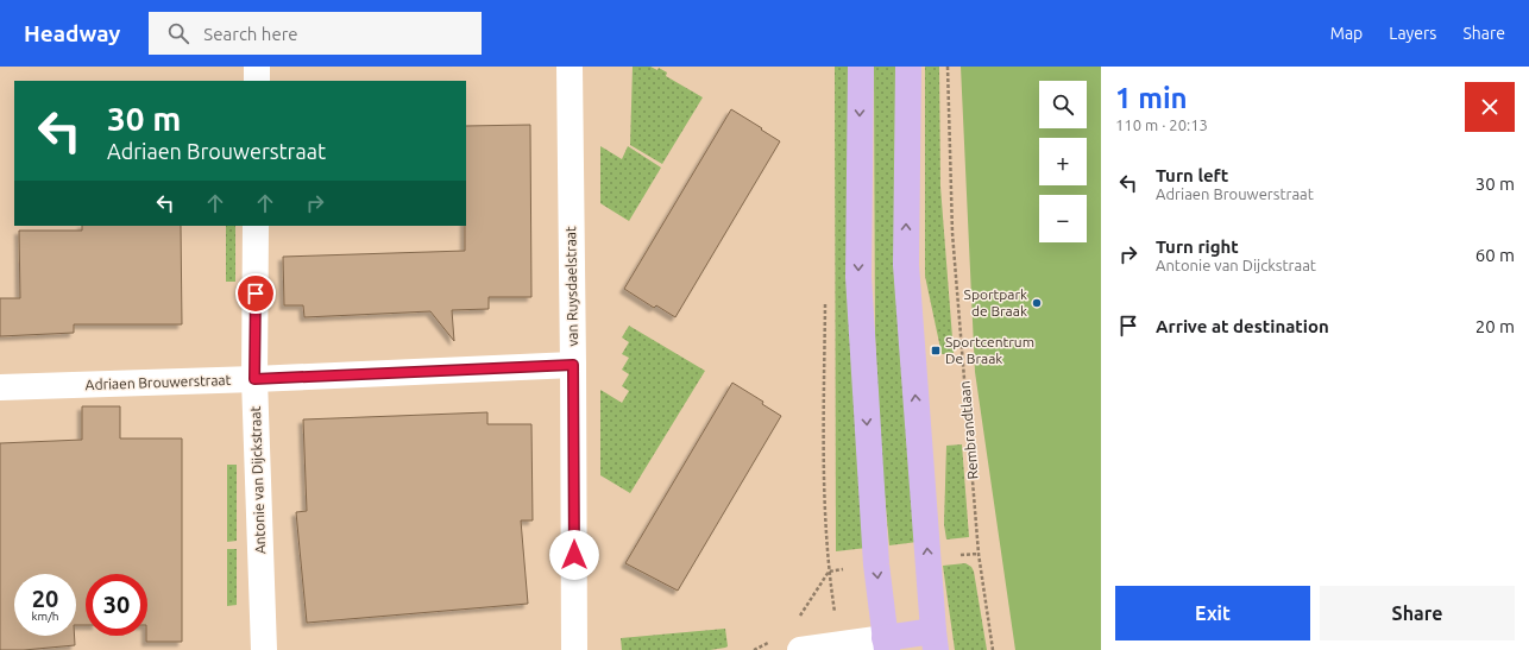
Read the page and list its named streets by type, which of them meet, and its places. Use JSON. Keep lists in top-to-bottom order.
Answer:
{
  "streets": {
    "street": ["van Ruysdaelstraat", "Adriaen Brouwerstraat", "Antonie van Dijckstraat"],
    "path": ["Rembrandtlaan"]
  },
  "crossings": [
    ["van Ruysdaelstraat", "Adriaen Brouwerstraat"],
    ["Adriaen Brouwerstraat", "Antonie van Dijckstraat"]
  ],
  "places": {
    "other": ["Sportpark de Braak"],
    "transit": ["Sportcentrum De Braak"]
  },
  "page": {
    "header": "Headway",
    "search": "Search here",
    "nav": ["Map", "Layers", "Share"],
    "heading": ["1 min", "110 m · 20:13"],
    "map_buttons": ["+", "−"],
    "turn": ["30 m", "Adriaen Brouwerstraat"],
    "list": [
      {
        "name": "Turn left",
        "note": "Adriaen Brouwerstraat",
        "value": "30 m"
      },
      {
        "name": "Turn right",
        "note": "Antonie van Dijckstraat",
        "value": "60 m"
      },
      {
        "name": "Arrive at destination",
        "value": "20 m"
      }
    ],
    "speed": "20 km/h",
    "limit": "30",
    "buttons": ["Exit", "Share"]
  }
}
